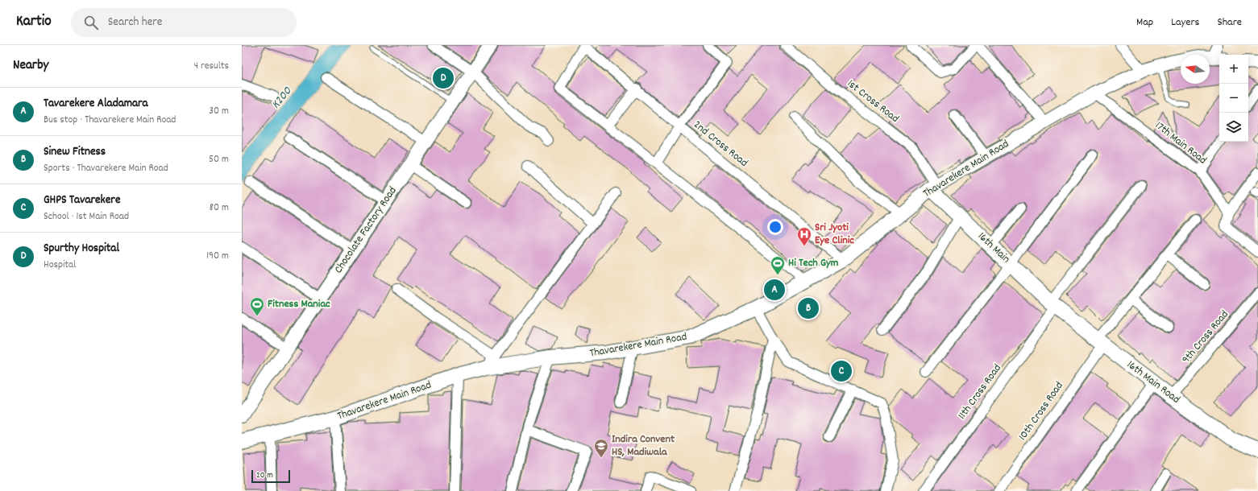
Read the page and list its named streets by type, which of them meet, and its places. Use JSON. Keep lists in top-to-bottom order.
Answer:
{
  "streets": {
    "main road": ["Thavarekere Main Road", "16th Main", "16th Main Road"],
    "street": [
      "1st Cross Road",
      "17th Main Road",
      "2nd Cross Road",
      "Chocolate Factory Road",
      "9th Cross Road",
      "11th Cross Road",
      "10th Cross Road"
    ]
  },
  "crossings": [
    ["1st Cross Road", "Thavarekere Main Road"],
    ["1st Cross Road", "16th Main"],
    ["17th Main Road", "Thavarekere Main Road"],
    ["2nd Cross Road", "Thavarekere Main Road"],
    ["Thavarekere Main Road", "16th Main"],
    ["16th Main", "16th Main Road"],
    ["16th Main", "11th Cross Road"],
    ["9th Cross Road", "16th Main Road"],
    ["16th Main Road", "11th Cross Road"],
    ["16th Main Road", "10th Cross Road"]
  ],
  "water": ["K200"],
  "places": {
    "hospital": ["Sri Jyoti Eye Clinic"],
    "sports": ["Hi Tech Gym", "Fitness Maniac"],
    "school or university": ["Indira Convent HS, Madiwala"]
  },
  "scale_bar": "20 m",
  "north": "left",
  "page": {
    "header": "Kartio",
    "search": "Search here",
    "nav": ["Map", "Layers", "Share"],
    "heading": ["Nearby", "4 results"],
    "map_buttons": ["+", "−"],
    "pins": [
      "D",
      "A",
      "B",
      "C"
    ],
    "list": [
      {
        "mark": "A",
        "name": "Tavarekere Aladamara",
        "note": "Bus stop · Thavarekere Main Road",
        "value": "30 m"
      },
      {
        "mark": "B",
        "name": "Sinew Fitness",
        "note": "Sports · Thavarekere Main Road",
        "value": "50 m"
      },
      {
        "mark": "C",
        "name": "GHPS Tavarekere",
        "note": "School · 1st Main Road",
        "value": "80 m"
      },
      {
        "mark": "D",
        "name": "Spurthy Hospital",
        "note": "Hospital",
        "value": "190 m"
      }
    ],
    "scale": "20 m"
  }
}
